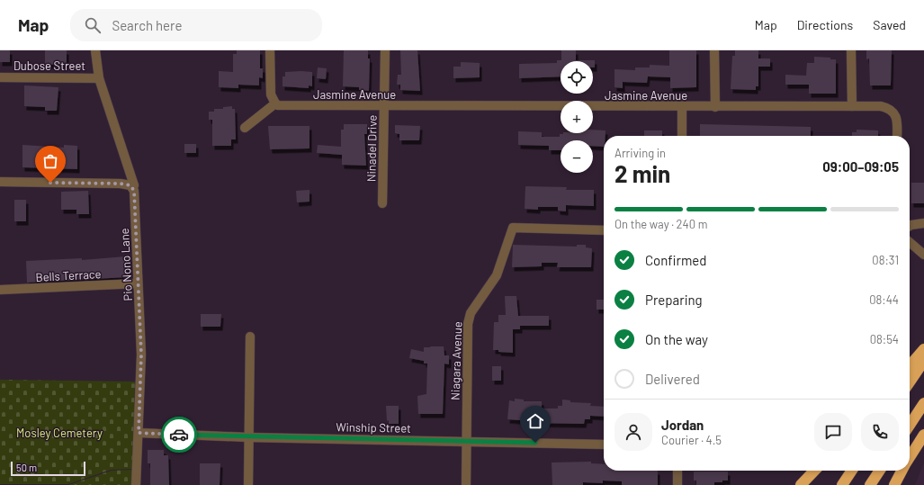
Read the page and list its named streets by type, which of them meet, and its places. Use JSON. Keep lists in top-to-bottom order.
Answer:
{
  "streets": {
    "street": [
      "Dubose Street",
      "Jasmine Avenue",
      "Ninadel Drive",
      "Pio Nono Lane",
      "Bells Terrace",
      "Niagara Avenue",
      "Winship Street"
    ]
  },
  "crossings": [
    ["Dubose Street", "Pio Nono Lane"],
    ["Jasmine Avenue", "Ninadel Drive"],
    ["Pio Nono Lane", "Bells Terrace"],
    ["Pio Nono Lane", "Winship Street"],
    ["Niagara Avenue", "Winship Street"]
  ],
  "parks": ["Mosley Cemetery"],
  "scale_bar": "50 m",
  "page": {
    "header": "Map",
    "search": "Search here",
    "nav": ["Map", "Directions", "Saved"],
    "map_buttons": ["+", "−"],
    "heading": ["2 min", "Arriving in", "09:00–09:05"],
    "panel": ["Jordan", "Courier · 4.5"],
    "bar": "On the way · 240 m",
    "list": [
      ["Confirmed", "08:31"],
      ["Preparing", "08:44"],
      ["On the way", "08:54"],
      "Delivered"
    ],
    "scale": "50 m"
  }
}
